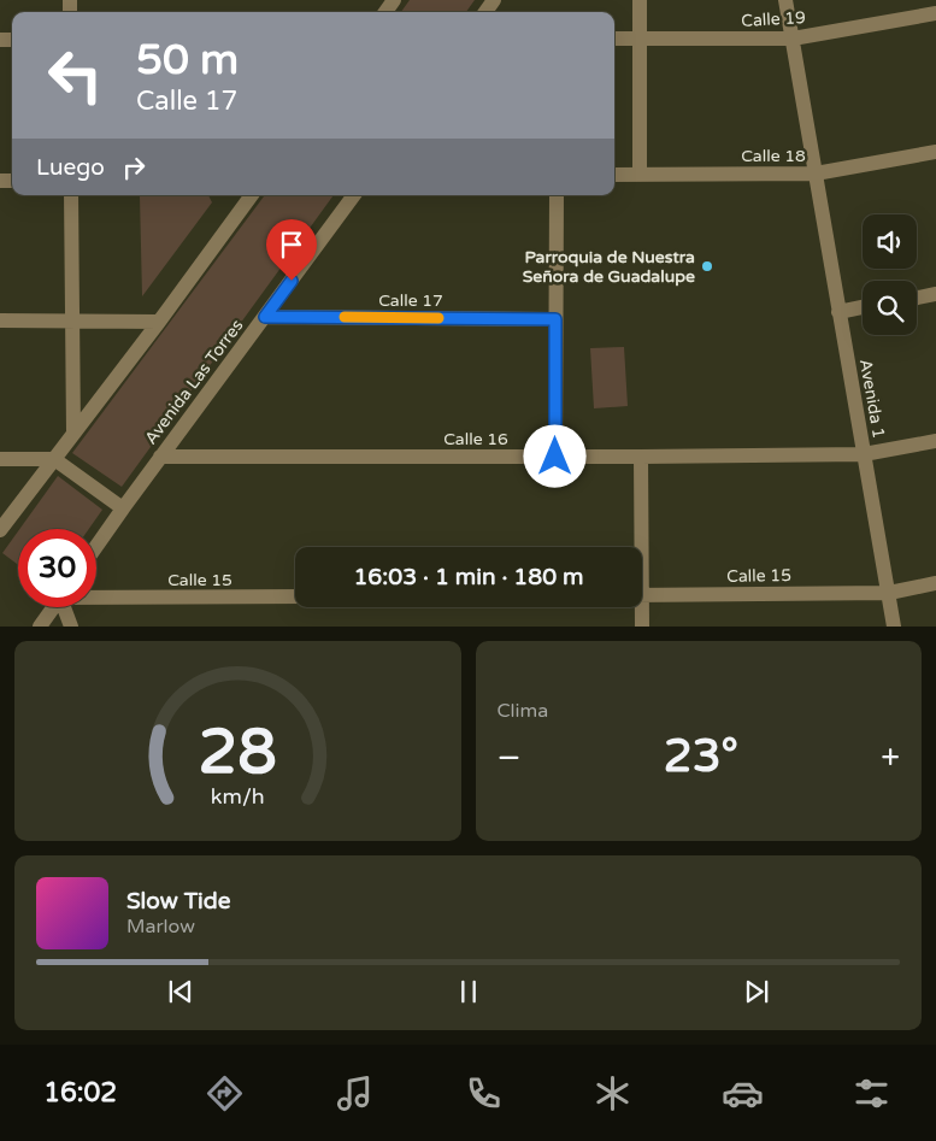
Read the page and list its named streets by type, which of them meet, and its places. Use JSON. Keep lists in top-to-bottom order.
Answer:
{
  "streets": {
    "street": [
      "Calle 19",
      "Calle 18",
      "Calle 17",
      "Avenida Las Torres",
      "Avenida 1",
      "Calle 16",
      "Calle 15"
    ]
  },
  "crossings": [
    ["Calle 19", "Avenida 1"],
    ["Calle 18", "Avenida 1"],
    ["Calle 17", "Avenida Las Torres"],
    ["Avenida Las Torres", "Calle 16"],
    ["Avenida 1", "Calle 16"],
    ["Avenida 1", "Calle 15"]
  ],
  "places": ["Parroquia de Nuestra Señora de Guadalupe"],
  "page": {
    "turn": ["50 m", "Calle 17"],
    "then": "Luego",
    "limit": "30",
    "trip": "16:03 · 1 min · 180 m",
    "tile": "Clima",
    "heat": ["−", "23°", "+"],
    "song": ["Slow Tide", "Marlow"],
    "tabs": "16:02",
    "gauge": ["28", "km/h"]
  }
}
